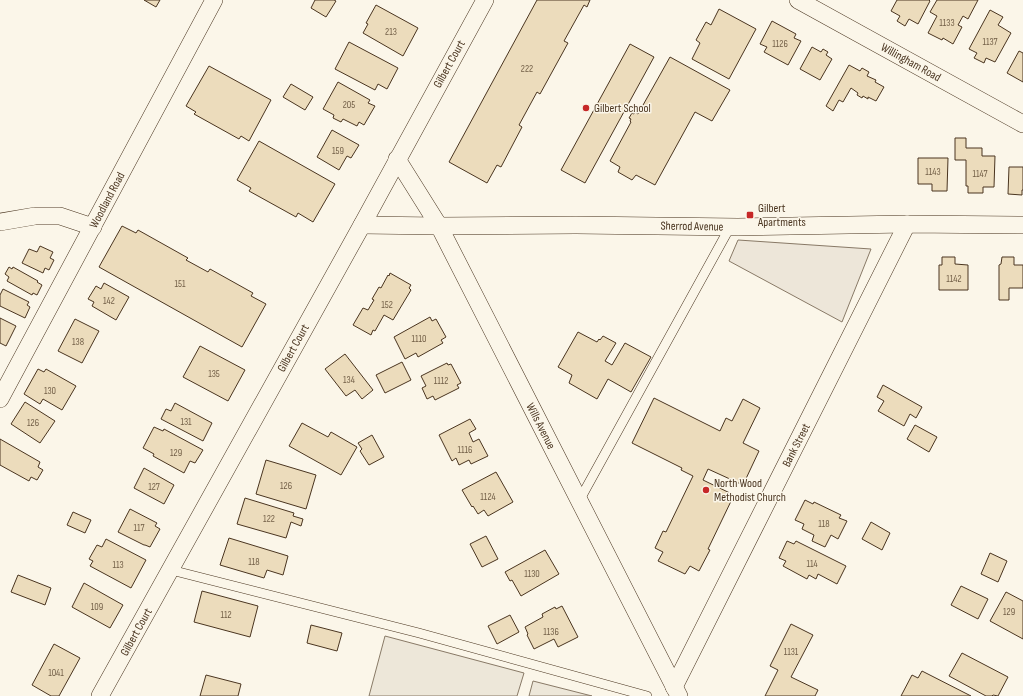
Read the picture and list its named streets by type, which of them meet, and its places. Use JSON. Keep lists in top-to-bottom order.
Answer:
{
  "streets": {
    "street": [
      "Willingham Road",
      "Gilbert Court",
      "Woodland Road",
      "Sherrod Avenue",
      "Wills Avenue",
      "Bank Street"
    ]
  },
  "crossings": [
    ["Gilbert Court", "Sherrod Avenue"],
    ["Gilbert Court", "Wills Avenue"],
    ["Sherrod Avenue", "Wills Avenue"],
    ["Sherrod Avenue", "Bank Street"],
    ["Wills Avenue", "Bank Street"]
  ],
  "places": {
    "other": ["Gilbert School", "North Wood Methodist Church"],
    "transit": ["Gilbert Apartments"]
  },
  "house_numbers": [
    "1133",
    "213",
    "1137",
    "1126",
    "222",
    "205",
    "159",
    "1143",
    "1147",
    "1142",
    "151",
    "142",
    "152",
    "1110",
    "138",
    "135",
    "134",
    "1112",
    "130",
    "131",
    "126",
    "1116",
    "129",
    "126",
    "127",
    "1124",
    "122",
    "118",
    "117",
    "118",
    "114",
    "113",
    "1130",
    "109",
    "129",
    "112",
    "1136",
    "1131",
    "1041"
  ]
}
